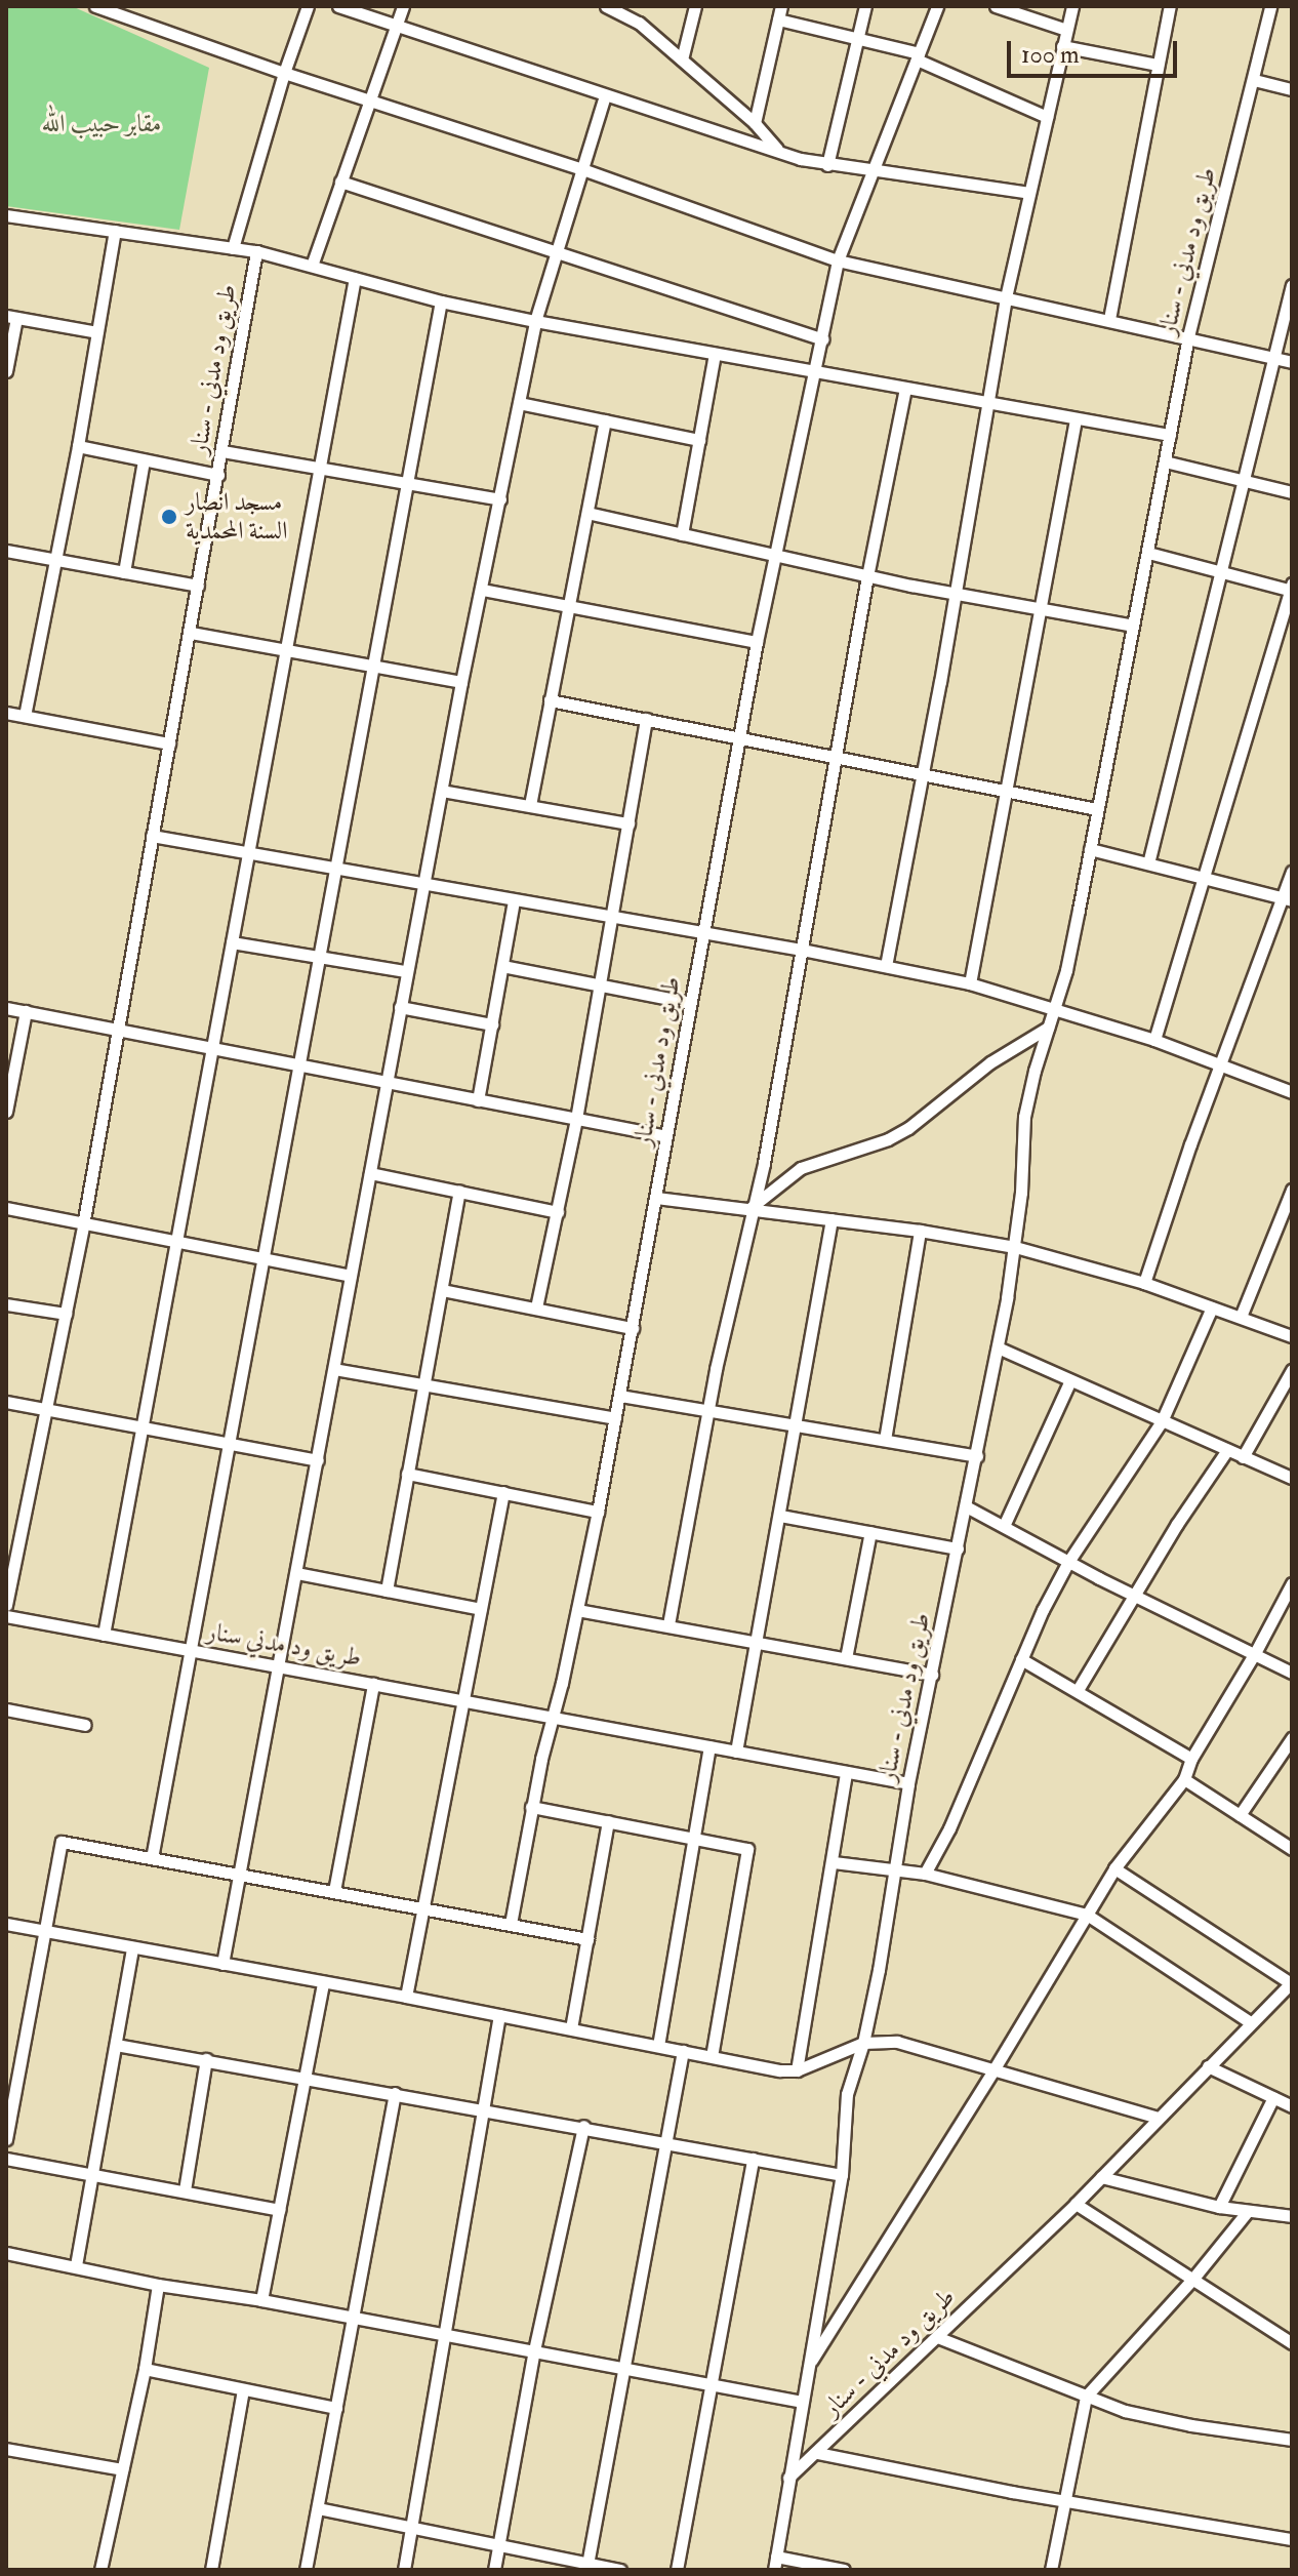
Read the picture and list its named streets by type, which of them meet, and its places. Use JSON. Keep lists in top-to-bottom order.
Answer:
{
  "streets": {
    "street": ["طريق ود مدني - سنار", "طريق ود مدني سنار"]
  },
  "crossings": [
    ["طريق ود مدني - سنار", "طريق ود مدني سنار"]
  ],
  "parks": ["مقابر حبيب الله"],
  "places": ["مسجد انصار السنة المحمدية"],
  "scale_bar": "100 m"
}
